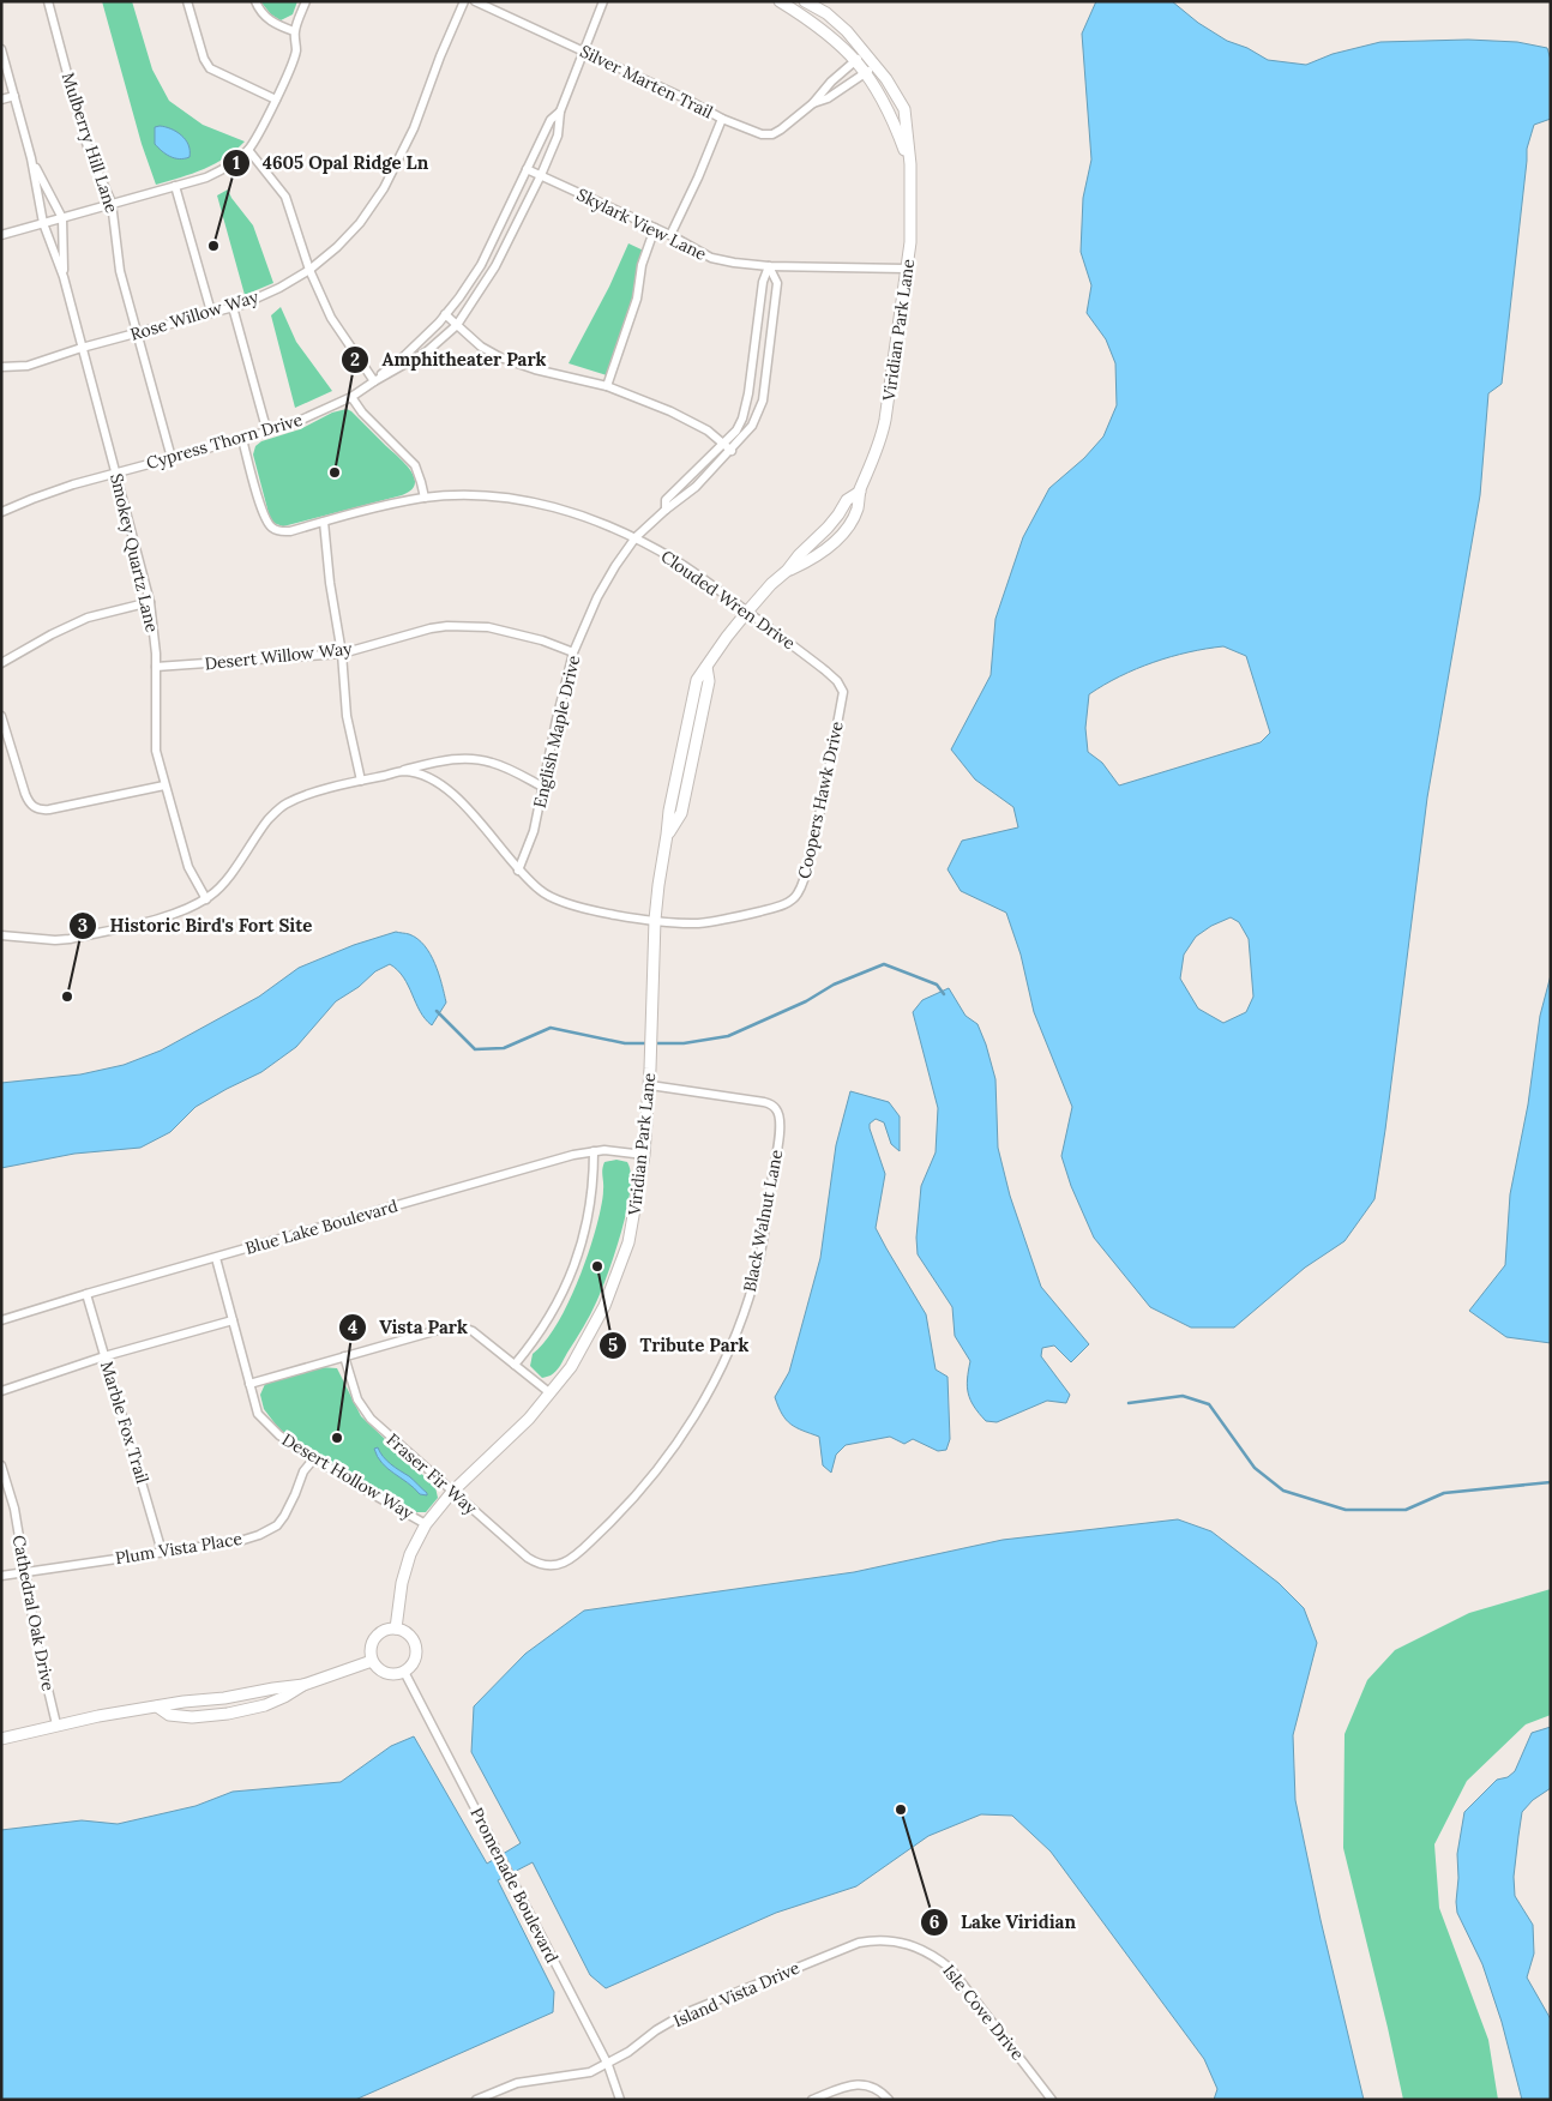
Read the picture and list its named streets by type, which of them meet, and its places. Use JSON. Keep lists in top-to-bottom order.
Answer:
{
  "streets": {
    "street": [
      "Silver Marten Trail",
      "Mulberry Hill Lane",
      "Skylark View Lane",
      "Rose Willow Way",
      "Viridian Park Lane",
      "Cypress Thorn Drive",
      "Smokey Quartz Lane",
      "Clouded Wren Drive",
      "Desert Willow Way",
      "English Maple Drive",
      "Coopers Hawk Drive",
      "Black Walnut Lane",
      "Blue Lake Boulevard",
      "Marble Fox Trail",
      "Fraser Fir Way",
      "Desert Hollow Way",
      "Plum Vista Place",
      "Cathedral Oak Drive",
      "Promenade Boulevard",
      "Island Vista Drive",
      "Isle Cove Drive"
    ]
  },
  "crossings": [
    ["Silver Marten Trail", "Viridian Park Lane"],
    ["Silver Marten Trail", "Cypress Thorn Drive"],
    ["Mulberry Hill Lane", "Rose Willow Way"],
    ["Mulberry Hill Lane", "Cypress Thorn Drive"],
    ["Skylark View Lane", "Viridian Park Lane"],
    ["Skylark View Lane", "Cypress Thorn Drive"],
    ["Skylark View Lane", "English Maple Drive"],
    ["Rose Willow Way", "Smokey Quartz Lane"],
    ["Viridian Park Lane", "Clouded Wren Drive"],
    ["Viridian Park Lane", "Coopers Hawk Drive"],
    ["Viridian Park Lane", "Black Walnut Lane"],
    ["Viridian Park Lane", "Blue Lake Boulevard"],
    ["Viridian Park Lane", "Fraser Fir Way"],
    ["Viridian Park Lane", "Desert Hollow Way"],
    ["Viridian Park Lane", "Promenade Boulevard"],
    ["Cypress Thorn Drive", "Smokey Quartz Lane"],
    ["Cypress Thorn Drive", "Clouded Wren Drive"],
    ["Smokey Quartz Lane", "Desert Willow Way"],
    ["Smokey Quartz Lane", "Coopers Hawk Drive"],
    ["Clouded Wren Drive", "English Maple Drive"],
    ["Clouded Wren Drive", "Coopers Hawk Drive"],
    ["Desert Willow Way", "English Maple Drive"],
    ["English Maple Drive", "Coopers Hawk Drive"],
    ["Black Walnut Lane", "Fraser Fir Way"],
    ["Blue Lake Boulevard", "Marble Fox Trail"],
    ["Blue Lake Boulevard", "Desert Hollow Way"],
    ["Marble Fox Trail", "Plum Vista Place"],
    ["Desert Hollow Way", "Plum Vista Place"],
    ["Plum Vista Place", "Cathedral Oak Drive"],
    ["Promenade Boulevard", "Island Vista Drive"],
    ["Island Vista Drive", "Isle Cove Drive"]
  ],
  "places": [
    "4605 Opal Ridge Ln",
    "Amphitheater Park",
    "Historic Bird's Fort Site",
    "Tribute Park",
    "Vista Park",
    "Lake Viridian"
  ]
}
